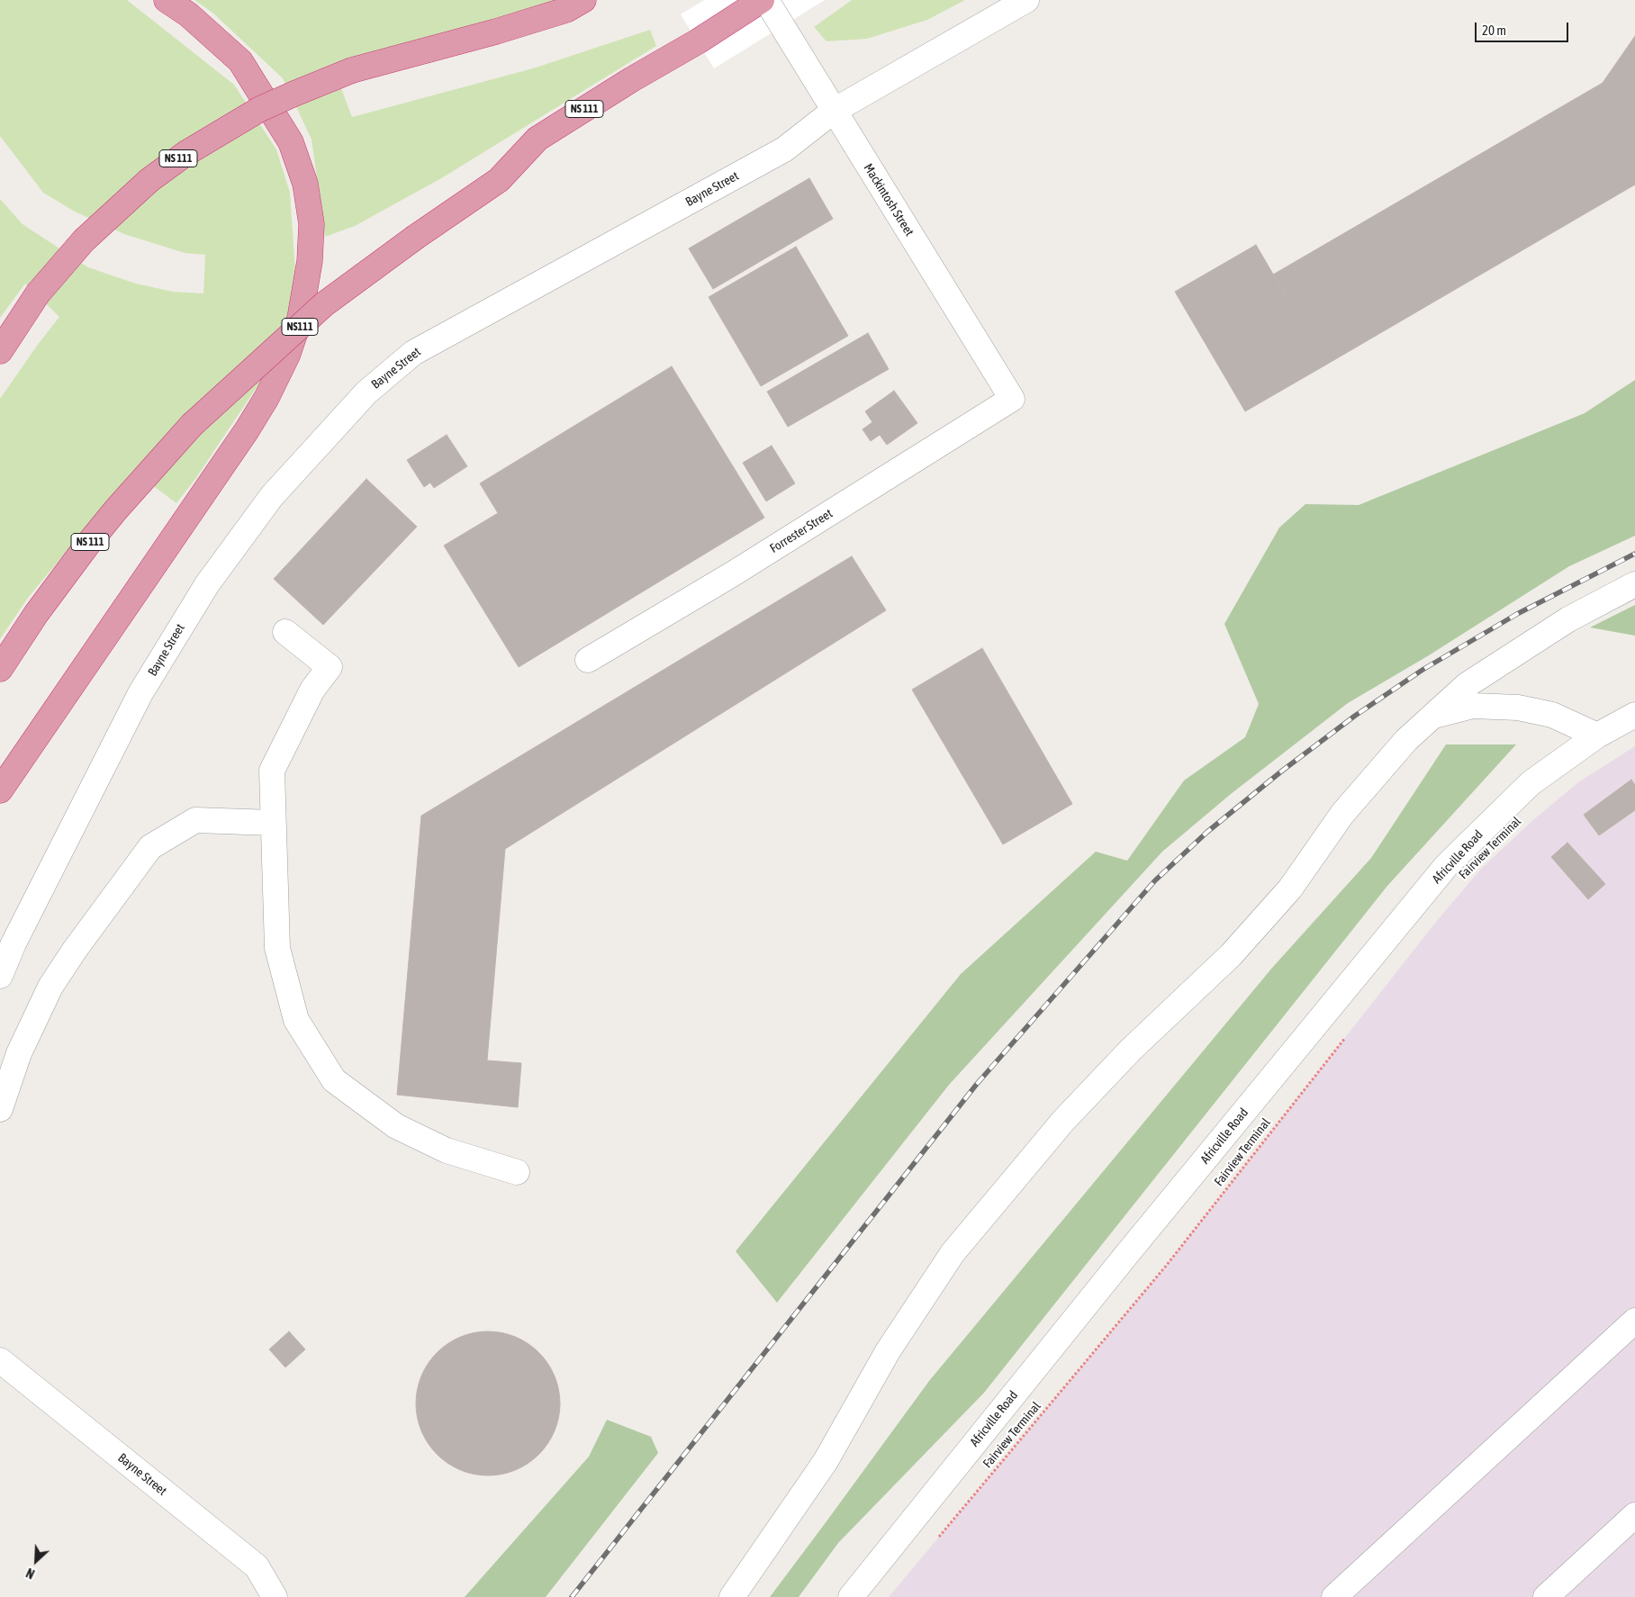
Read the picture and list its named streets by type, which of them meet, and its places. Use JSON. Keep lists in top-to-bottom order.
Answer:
{
  "streets": {
    "highway": ["NS 111", "NS111"],
    "street": [
      "Bayne Street",
      "Mackintosh Street",
      "Forrester Street",
      "Africville Road"
    ],
    "path": ["Fairview Terminal"]
  },
  "crossings": [
    ["NS 111", "NS111"],
    ["Bayne Street", "Mackintosh Street"],
    ["Mackintosh Street", "Forrester Street"]
  ],
  "scale_bar": "20 m",
  "north": "bottom left"
}
